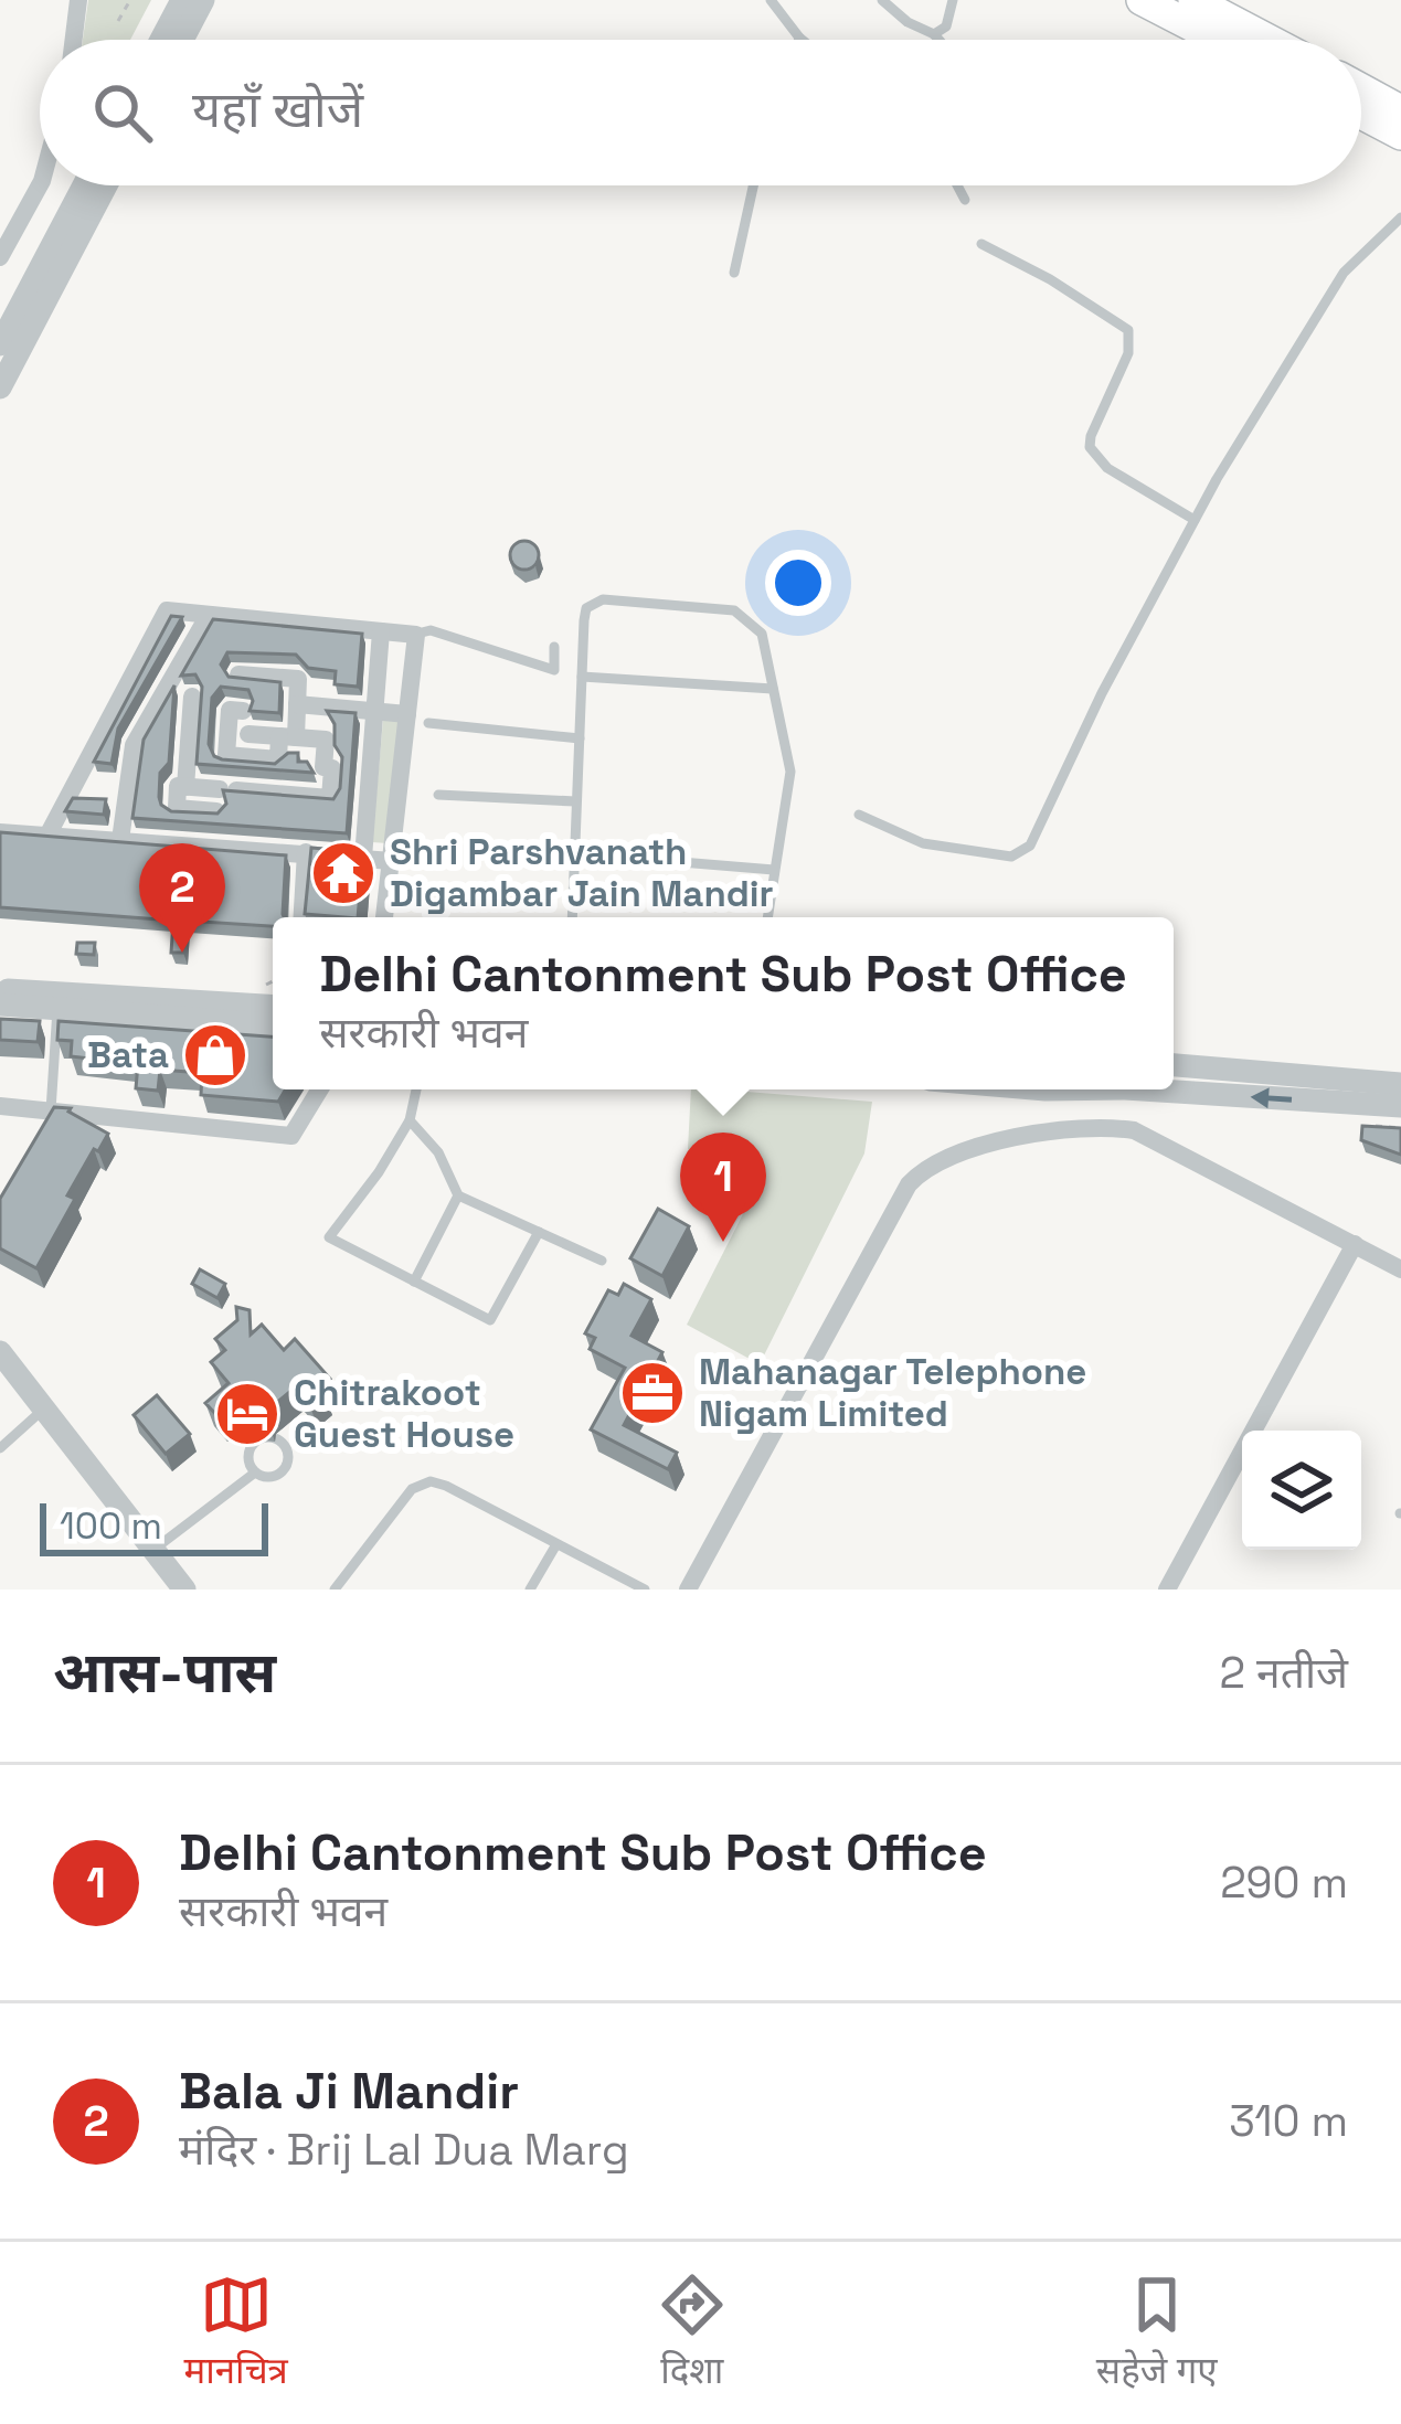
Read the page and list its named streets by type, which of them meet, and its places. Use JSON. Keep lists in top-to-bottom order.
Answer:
{
  "places": {
    "temple": ["Shri Parshvanath Digambar Jain Mandir"],
    "shop": ["Bata"],
    "office": ["Mahanagar Telephone Nigam Limited"],
    "hotel": ["Chitrakoot Guest House"]
  },
  "scale_bar": "100 m",
  "page": {
    "search": "यहाँ खोजें",
    "pins": ["2", "1"],
    "popup": ["Delhi Cantonment Sub Post Office", "सरकारी भवन"],
    "scale": "100 m",
    "heading": ["आस-पास", "2 नतीजे"],
    "list": [
      {
        "mark": "1",
        "name": "Delhi Cantonment Sub Post Office",
        "note": "सरकारी भवन",
        "value": "290 m"
      },
      {
        "mark": "2",
        "name": "Bala Ji Mandir",
        "note": "मंदिर · Brij Lal Dua Marg",
        "value": "310 m"
      }
    ],
    "nav": ["मानचित्र", "दिशा", "सहेजे गए"]
  }
}
